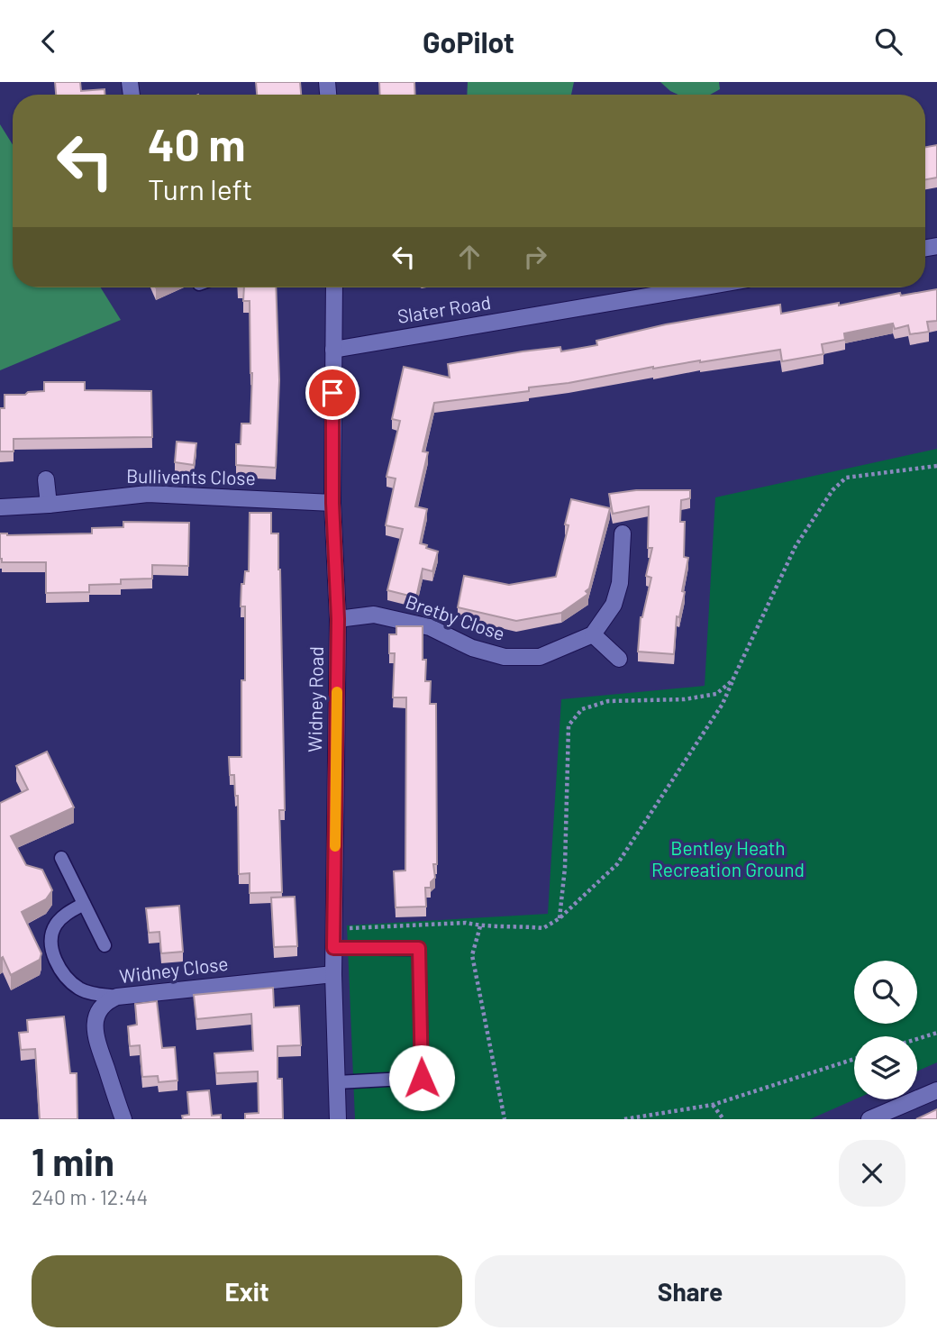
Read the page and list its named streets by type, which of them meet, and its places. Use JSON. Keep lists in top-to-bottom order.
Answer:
{
  "streets": {
    "street": [
      "Slater Road",
      "Bullivents Close",
      "Bretby Close",
      "Widney Road",
      "Widney Close"
    ]
  },
  "crossings": [
    ["Slater Road", "Widney Road"],
    ["Bullivents Close", "Widney Road"],
    ["Bretby Close", "Widney Road"],
    ["Widney Road", "Widney Close"]
  ],
  "parks": ["Bentley Heath Recreation Ground"],
  "page": {
    "header": "GoPilot",
    "turn": ["40 m", "Turn left"],
    "heading": ["1 min", "240 m · 12:44"],
    "buttons": ["Exit", "Share"]
  }
}
